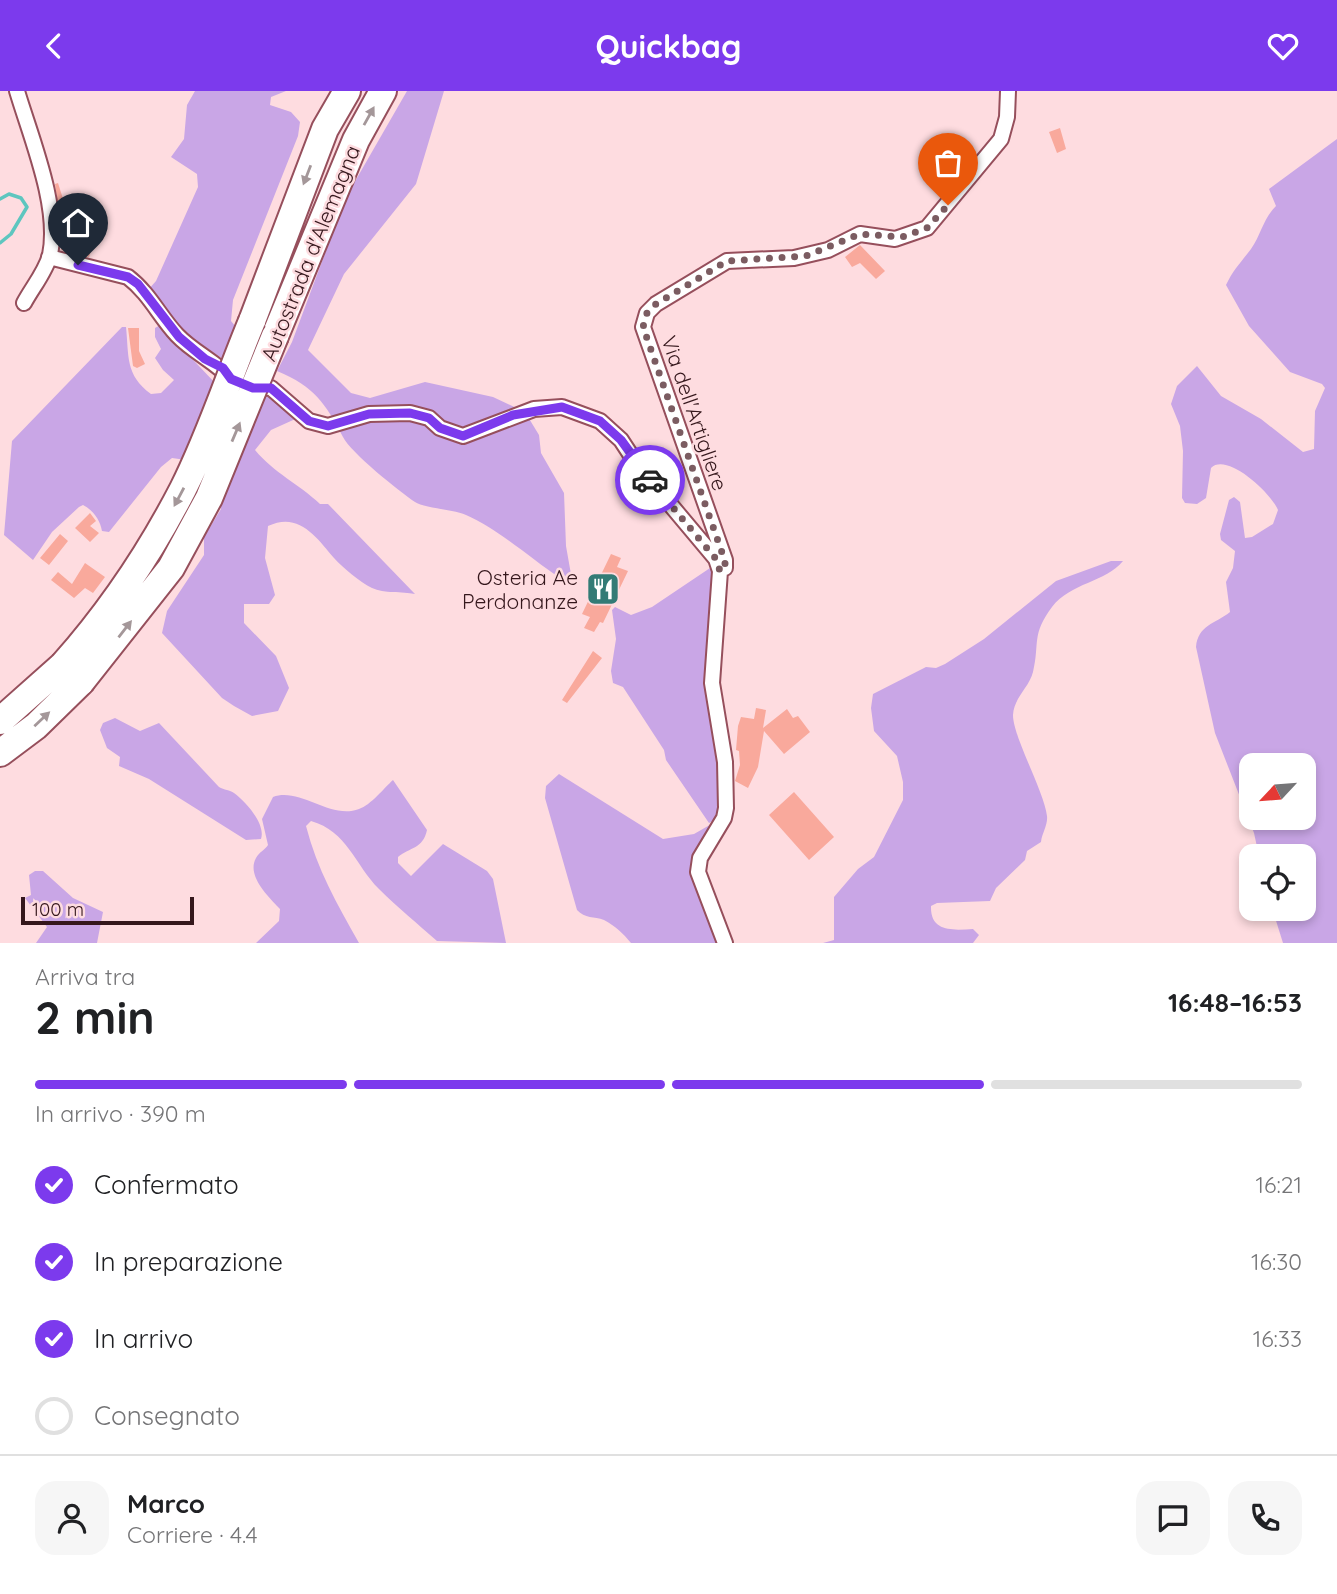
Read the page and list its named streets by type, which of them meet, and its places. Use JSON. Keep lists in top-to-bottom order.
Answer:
{
  "streets": {
    "highway": ["Autostrada d'Alemagna"],
    "street": ["Via dell'Artigliere"]
  },
  "places": {
    "restaurant": ["Osteria Ae Perdonanze"]
  },
  "scale_bar": "100 m",
  "north": "bottom left",
  "page": {
    "header": "Quickbag",
    "scale": "100 m",
    "heading": ["2 min", "Arriva tra", "16:48–16:53"],
    "panel": ["Marco", "Corriere · 4.4"],
    "bar": "In arrivo · 390 m",
    "list": [
      ["Confermato", "16:21"],
      ["In preparazione", "16:30"],
      ["In arrivo", "16:33"],
      "Consegnato"
    ]
  }
}
